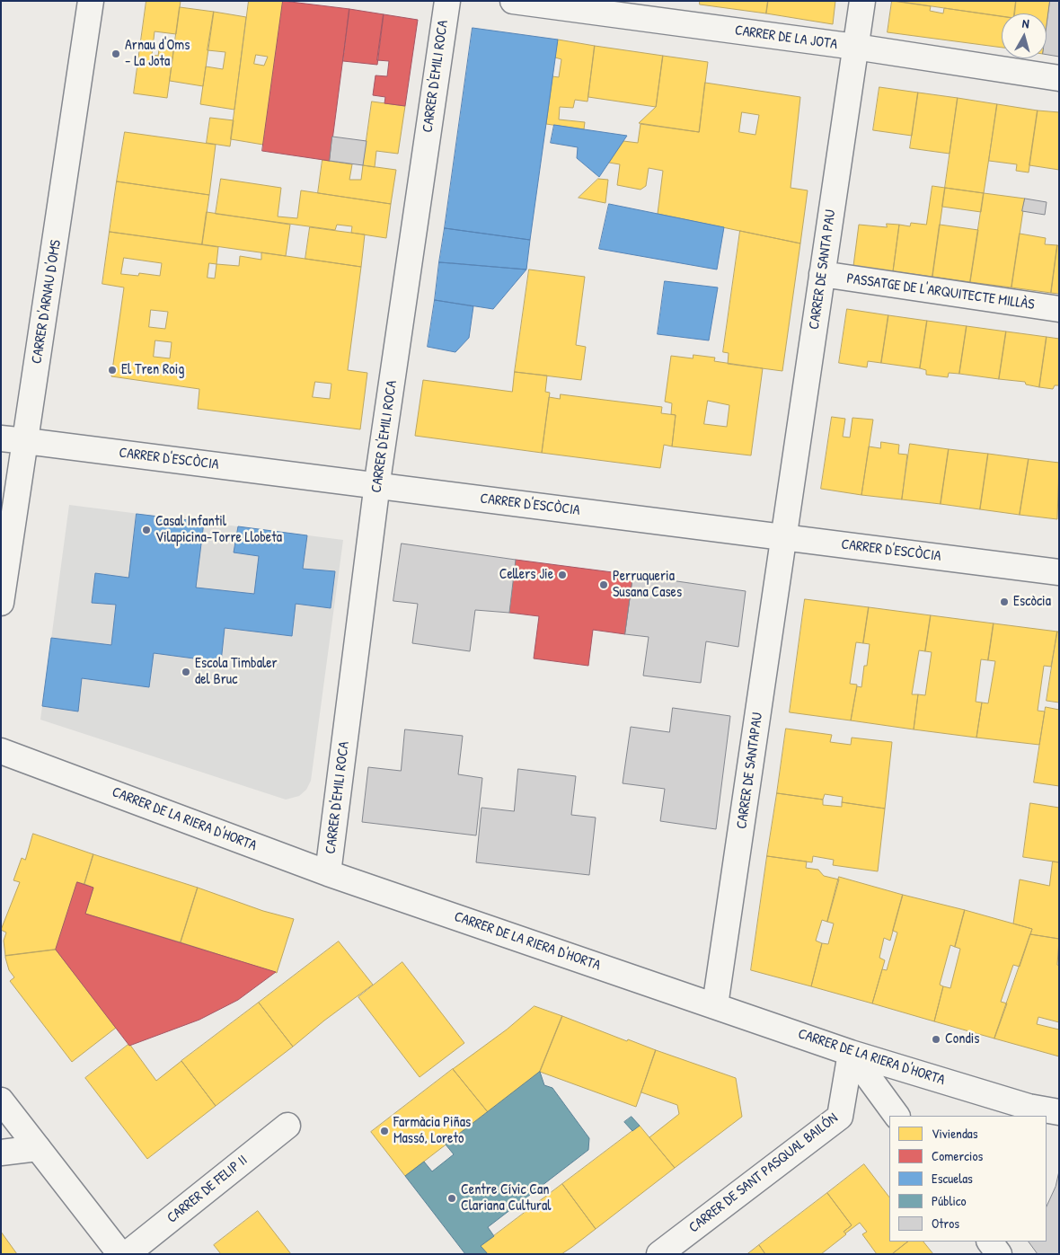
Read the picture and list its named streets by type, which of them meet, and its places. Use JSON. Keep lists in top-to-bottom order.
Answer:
{
  "streets": {
    "street": [
      "CARRER DE LA JOTA",
      "CARRER D'EMILI ROCA",
      "CARRER DE SANTA PAU",
      "PASSATGE DE L'ARQUITECTE MILLÀS",
      "CARRER D'ARNAU D'OMS",
      "CARRER D'ESCÒCIA",
      "CARRER DE SANTAPAU",
      "CARRER DE LA RIERA D'HORTA",
      "CARRER DE SANT PASQUAL BAILÓN",
      "CARRER DE FELIP II"
    ]
  },
  "crossings": [
    ["CARRER DE LA JOTA", "CARRER DE SANTA PAU"],
    ["CARRER D'EMILI ROCA", "CARRER D'ESCÒCIA"],
    ["CARRER D'EMILI ROCA", "CARRER DE LA RIERA D'HORTA"],
    ["CARRER DE SANTA PAU", "PASSATGE DE L'ARQUITECTE MILLÀS"],
    ["CARRER DE SANTA PAU", "CARRER D'ESCÒCIA"],
    ["CARRER DE SANTA PAU", "CARRER DE SANTAPAU"],
    ["CARRER D'ARNAU D'OMS", "CARRER D'ESCÒCIA"],
    ["CARRER D'ESCÒCIA", "CARRER DE SANTAPAU"],
    ["CARRER DE SANTAPAU", "CARRER DE LA RIERA D'HORTA"],
    ["CARRER DE LA RIERA D'HORTA", "CARRER DE SANT PASQUAL BAILÓN"]
  ],
  "places": [
    "Arnau d'Oms - La Jota",
    "El Tren Roig",
    "Casal Infantil Vilapicina-Torre Llobeta",
    "Cellers Jie",
    "Perruqueria Susana Cases",
    "Escòcia",
    "Escola Timbaler del Bruc",
    "Condis",
    "Farmàcia Piñas Massó, Loreto",
    "Centre Cívic Can Clariana Cultural"
  ],
  "legend": [
    "Viviendas",
    "Comercios",
    "Escuelas",
    "Público",
    "Otros"
  ],
  "north": "top"
}
